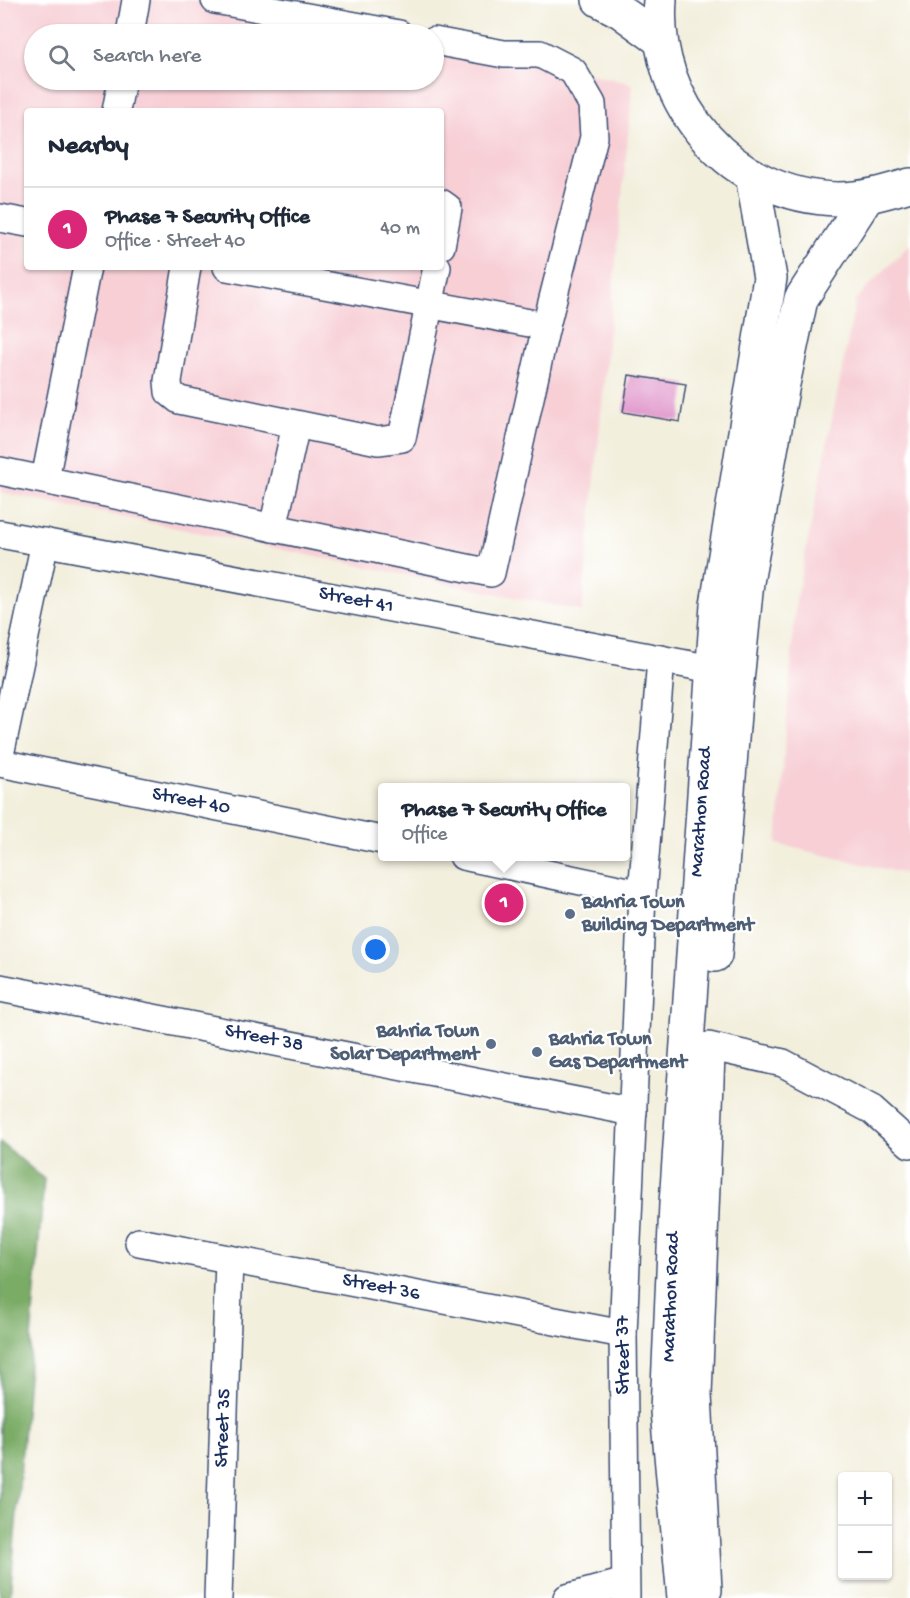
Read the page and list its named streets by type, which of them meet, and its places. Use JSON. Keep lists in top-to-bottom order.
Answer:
{
  "streets": {
    "main road": ["Marathon Road"],
    "street": [
      "Street 41",
      "Street 40",
      "Street 38",
      "Street 36",
      "Street 37",
      "Street 35"
    ]
  },
  "crossings": [
    ["Street 41", "Marathon Road"],
    ["Street 41", "Street 37"],
    ["Street 38", "Street 37"],
    ["Street 36", "Street 37"],
    ["Street 36", "Street 35"]
  ],
  "places": ["Bahria Town Building Department", "Bahria Town Solar Department", "Bahria Town Gas Department"],
  "page": {
    "search": "Search here",
    "heading": "Nearby",
    "list": [
      {
        "mark": "1",
        "name": "Phase 7 Security Office",
        "note": "Office · Street 40",
        "value": "40 m"
      }
    ],
    "popup": ["Phase 7 Security Office", "Office"],
    "pins": "1",
    "map_buttons": ["+", "−"]
  }
}
